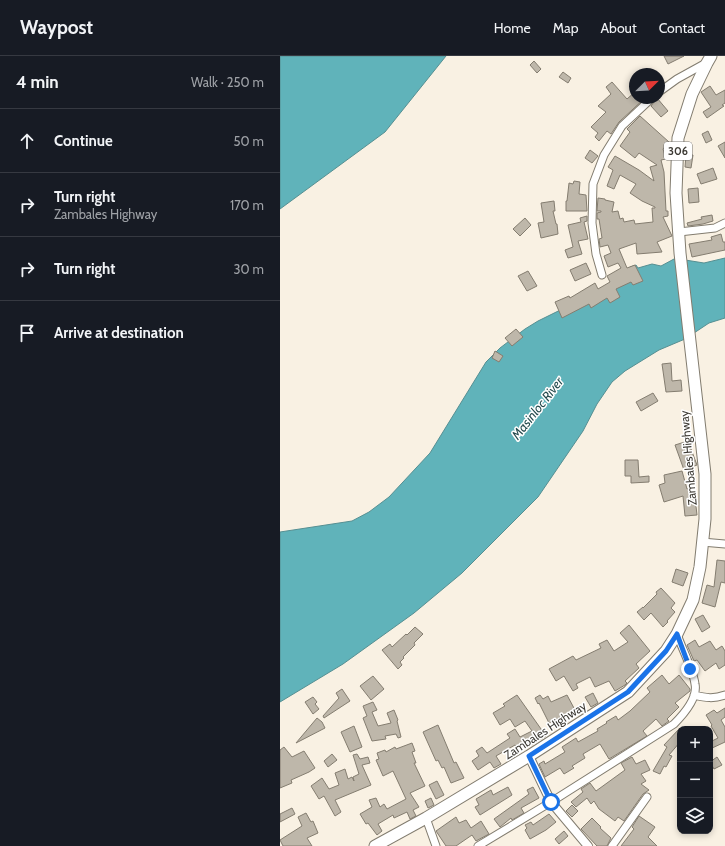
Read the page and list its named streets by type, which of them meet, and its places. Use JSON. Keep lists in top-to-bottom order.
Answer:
{
  "streets": {
    "main road": ["306", "Zambales Highway"]
  },
  "water": ["Masinloc River"],
  "north": "top right",
  "page": {
    "header": "Waypost",
    "nav": [
      "Home",
      "Map",
      "About",
      "Contact"
    ],
    "heading": ["4 min", "Walk · 250 m"],
    "list": [
      ["Continue", "50 m"],
      ["Turn right", "Zambales Highway", "170 m"],
      ["Turn right", "30 m"],
      "Arrive at destination"
    ],
    "map_buttons": ["+", "−"]
  }
}
